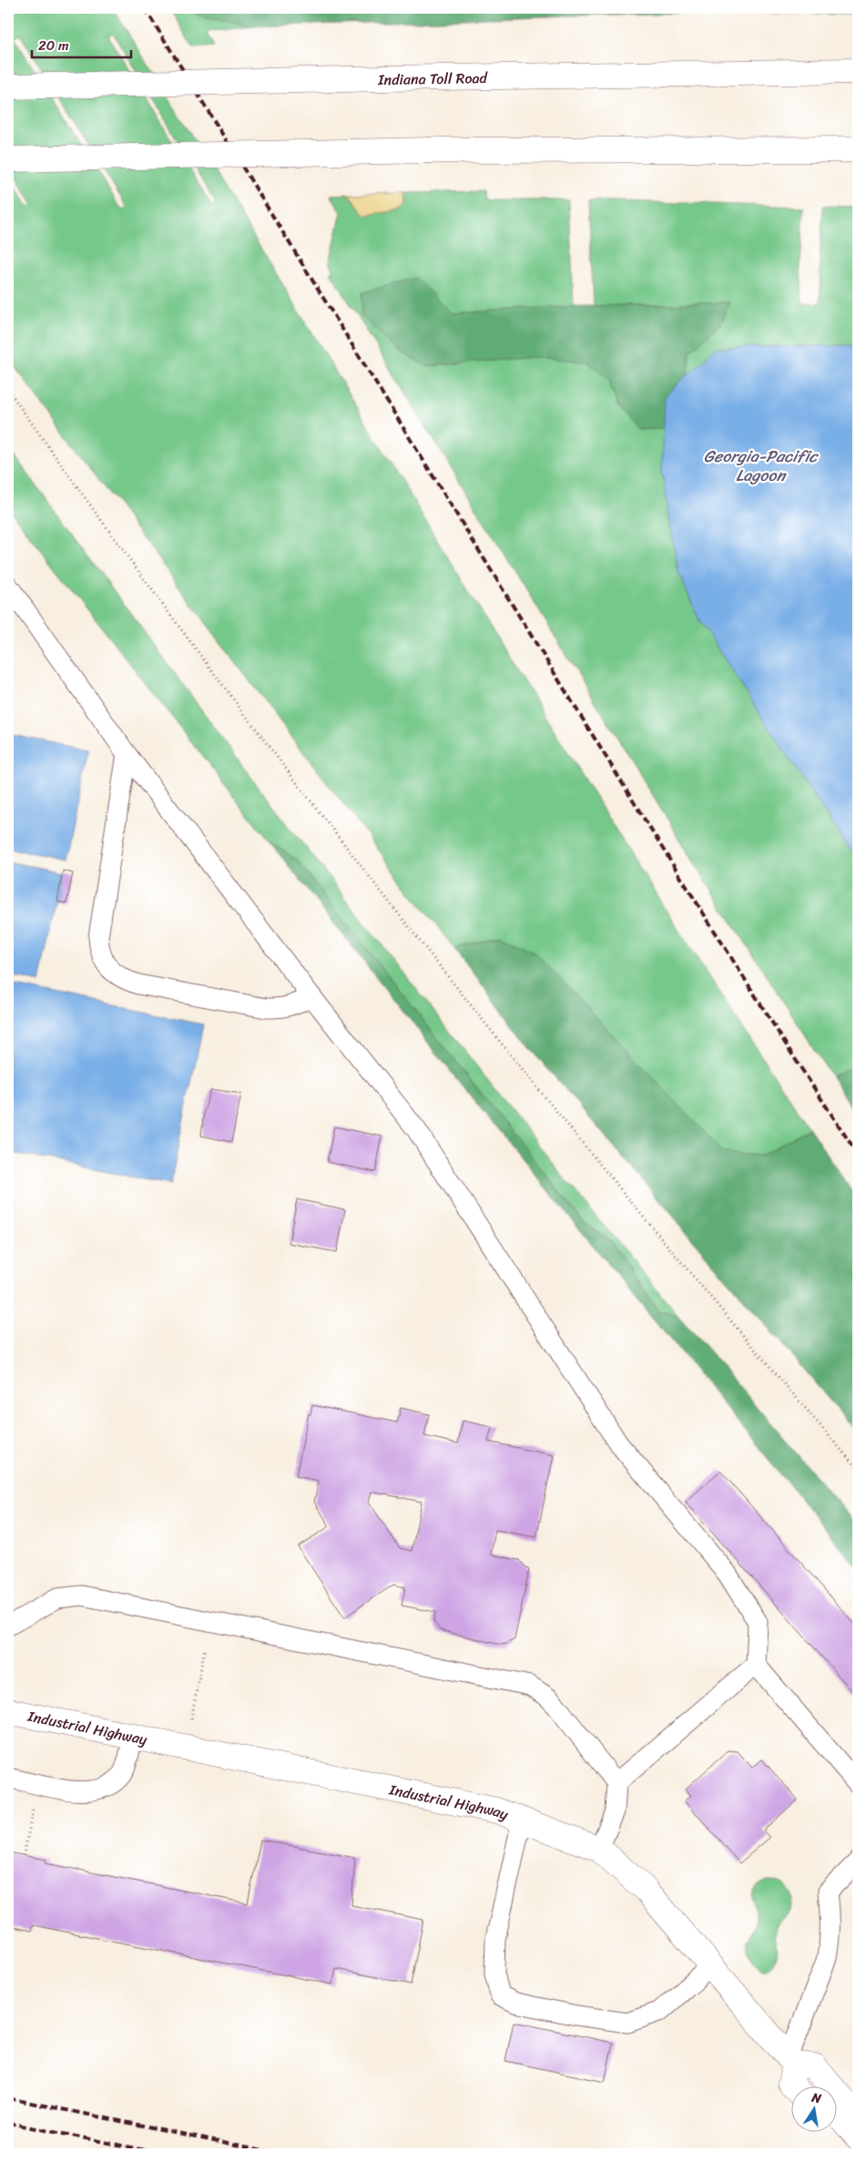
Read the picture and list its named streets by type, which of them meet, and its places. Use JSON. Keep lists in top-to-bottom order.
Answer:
{
  "streets": {
    "main road": ["Indiana Toll Road", "Industrial Highway"]
  },
  "water": ["Georgia-Pacific Lagoon"],
  "scale_bar": "20 m",
  "north": "top"
}
